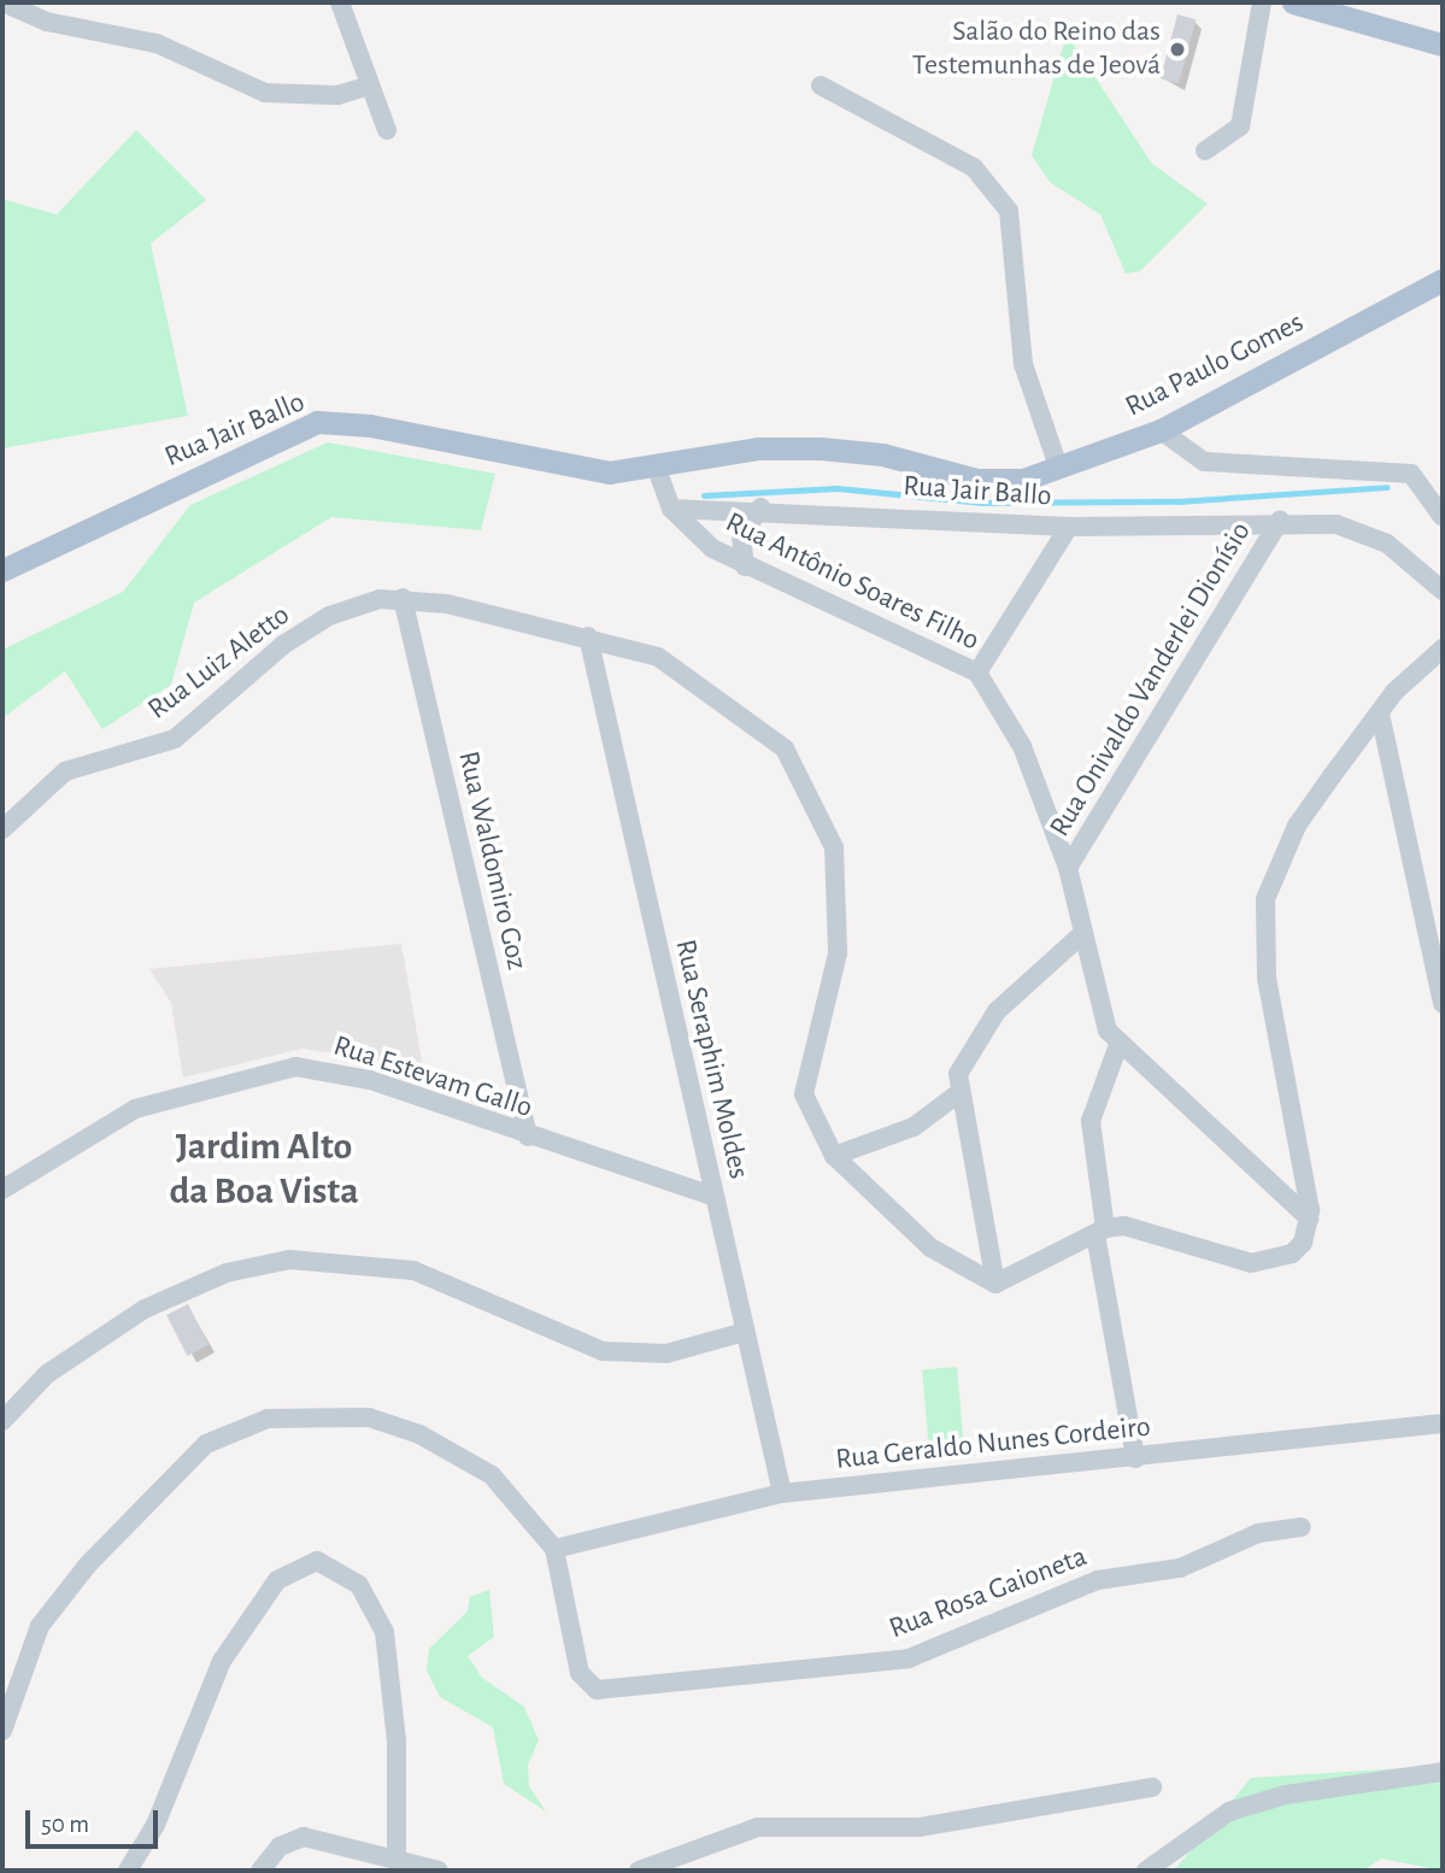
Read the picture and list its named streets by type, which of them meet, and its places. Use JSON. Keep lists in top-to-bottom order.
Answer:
{
  "streets": {
    "main road": ["Rua Paulo Gomes", "Rua Jair Ballo"],
    "street": [
      "Rua Antônio Soares Filho",
      "Rua Luiz Aletto",
      "Rua Onivaldo Vanderlei Dionísio",
      "Rua Waldomiro Goz",
      "Rua Seraphim Moldes",
      "Rua Estevam Gallo",
      "Rua Geraldo Nunes Cordeiro",
      "Rua Rosa Gaioneta"
    ]
  },
  "crossings": [
    ["Rua Paulo Gomes", "Rua Jair Ballo"],
    ["Rua Jair Ballo", "Rua Antônio Soares Filho"],
    ["Rua Jair Ballo", "Rua Onivaldo Vanderlei Dionísio"],
    ["Rua Antônio Soares Filho", "Rua Onivaldo Vanderlei Dionísio"],
    ["Rua Luiz Aletto", "Rua Waldomiro Goz"],
    ["Rua Luiz Aletto", "Rua Seraphim Moldes"],
    ["Rua Waldomiro Goz", "Rua Estevam Gallo"],
    ["Rua Seraphim Moldes", "Rua Estevam Gallo"],
    ["Rua Seraphim Moldes", "Rua Geraldo Nunes Cordeiro"],
    ["Rua Geraldo Nunes Cordeiro", "Rua Rosa Gaioneta"]
  ],
  "districts": ["Jardim Alto da Boa Vista"],
  "places": ["Salão do Reino das Testemunhas de Jeová"],
  "scale_bar": "50 m"
}
